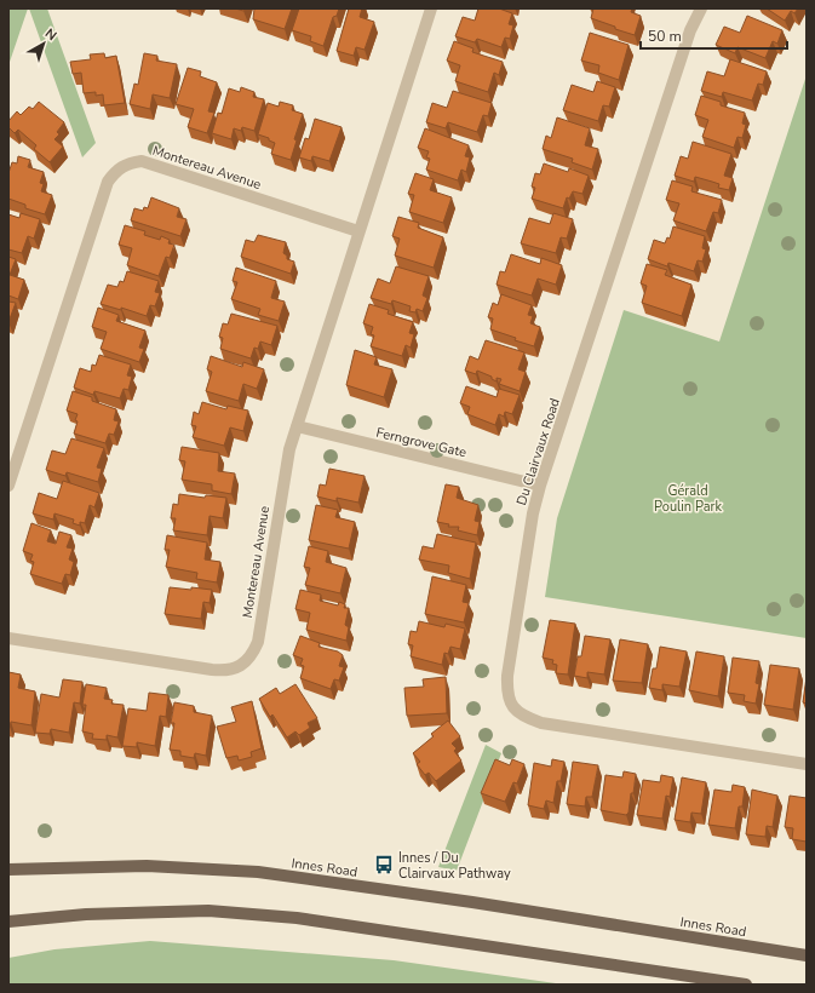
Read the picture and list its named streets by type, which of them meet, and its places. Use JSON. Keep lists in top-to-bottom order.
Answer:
{
  "streets": {
    "main road": ["Innes Road"],
    "street": ["Montereau Avenue", "Ferngrove Gate", "Du Clairvaux Road"]
  },
  "crossings": [
    ["Montereau Avenue", "Ferngrove Gate"],
    ["Ferngrove Gate", "Du Clairvaux Road"]
  ],
  "parks": ["Gérald Poulin Park"],
  "places": {
    "bus stop": ["Innes / Du Clairvaux Pathway"]
  },
  "scale_bar": "50 m",
  "north": "top right"
}
